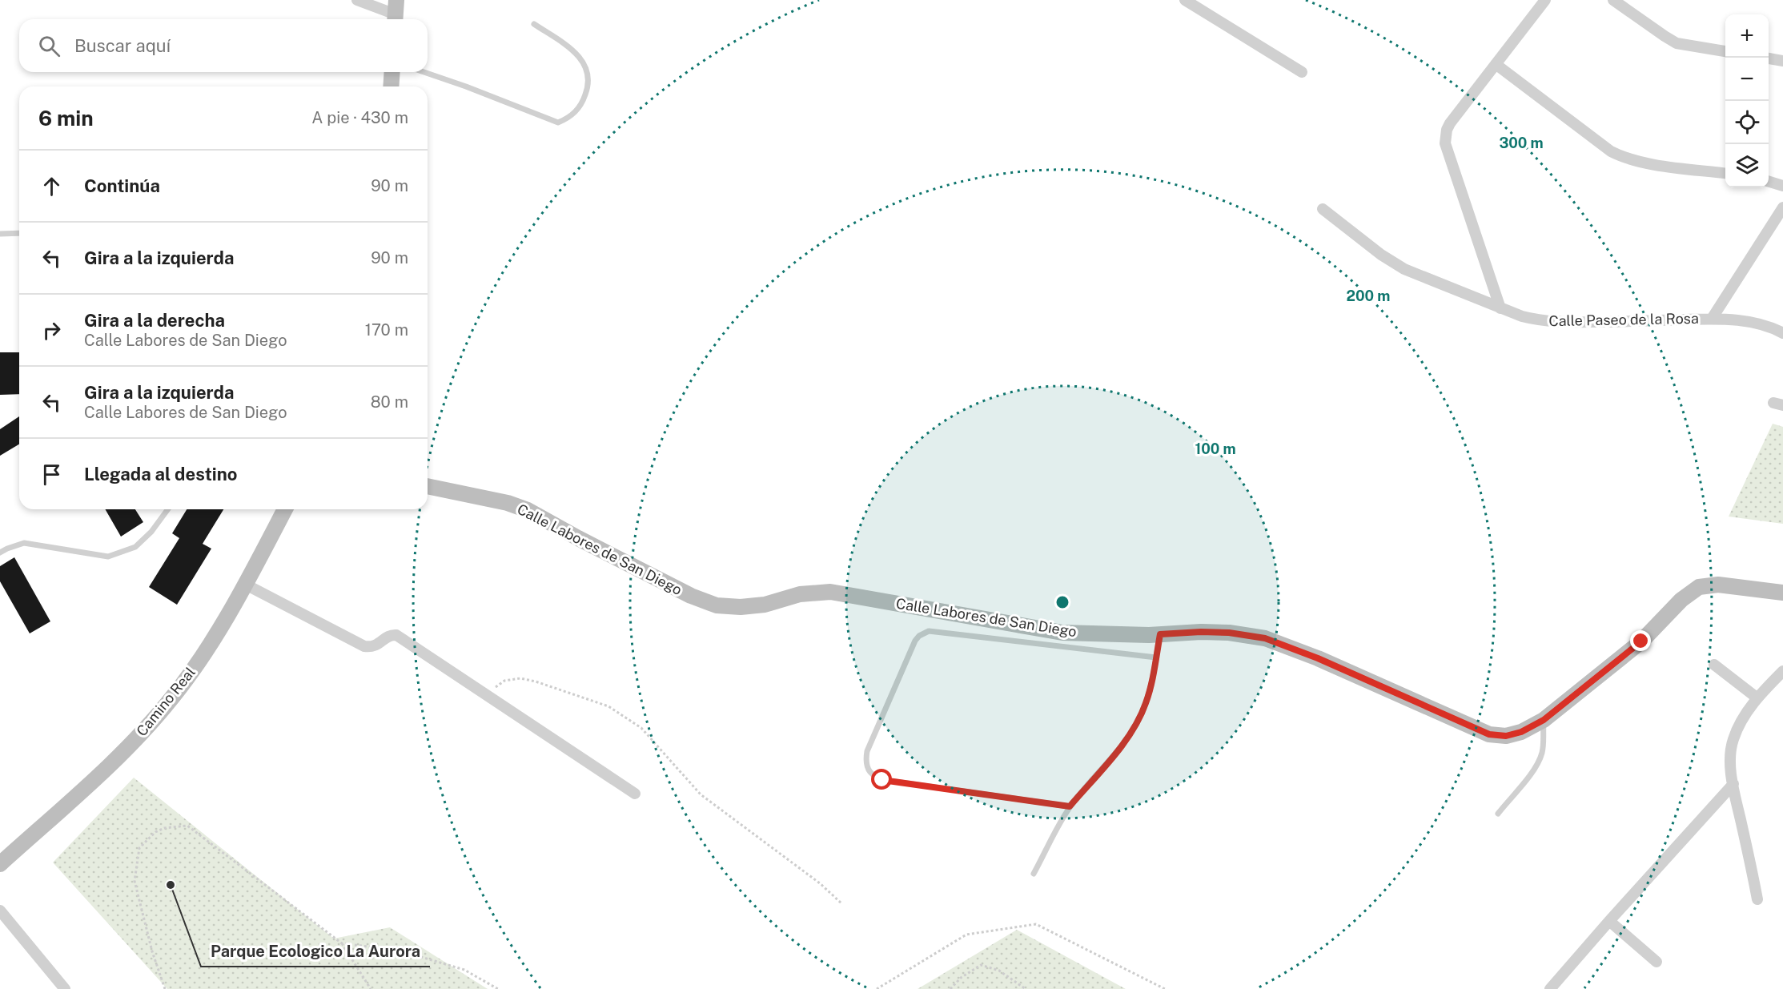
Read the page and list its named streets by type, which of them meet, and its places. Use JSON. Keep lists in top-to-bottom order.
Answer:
{
  "streets": {
    "street": ["Calle Paseo de la Rosa", "Calle Labores de San Diego", "Camino Real"]
  },
  "places": ["Parque Ecologico La Aurora"],
  "page": {
    "map_buttons": ["+", "−"],
    "search": "Buscar aquí",
    "heading": ["6 min", "A pie · 430 m"],
    "list": [
      ["Continúa", "90 m"],
      ["Gira a la izquierda", "90 m"],
      ["Gira a la derecha", "Calle Labores de San Diego", "170 m"],
      ["Gira a la izquierda", "Calle Labores de San Diego", "80 m"],
      "Llegada al destino"
    ]
  },
  "rings": ["300 m", "200 m", "100 m"]
}
